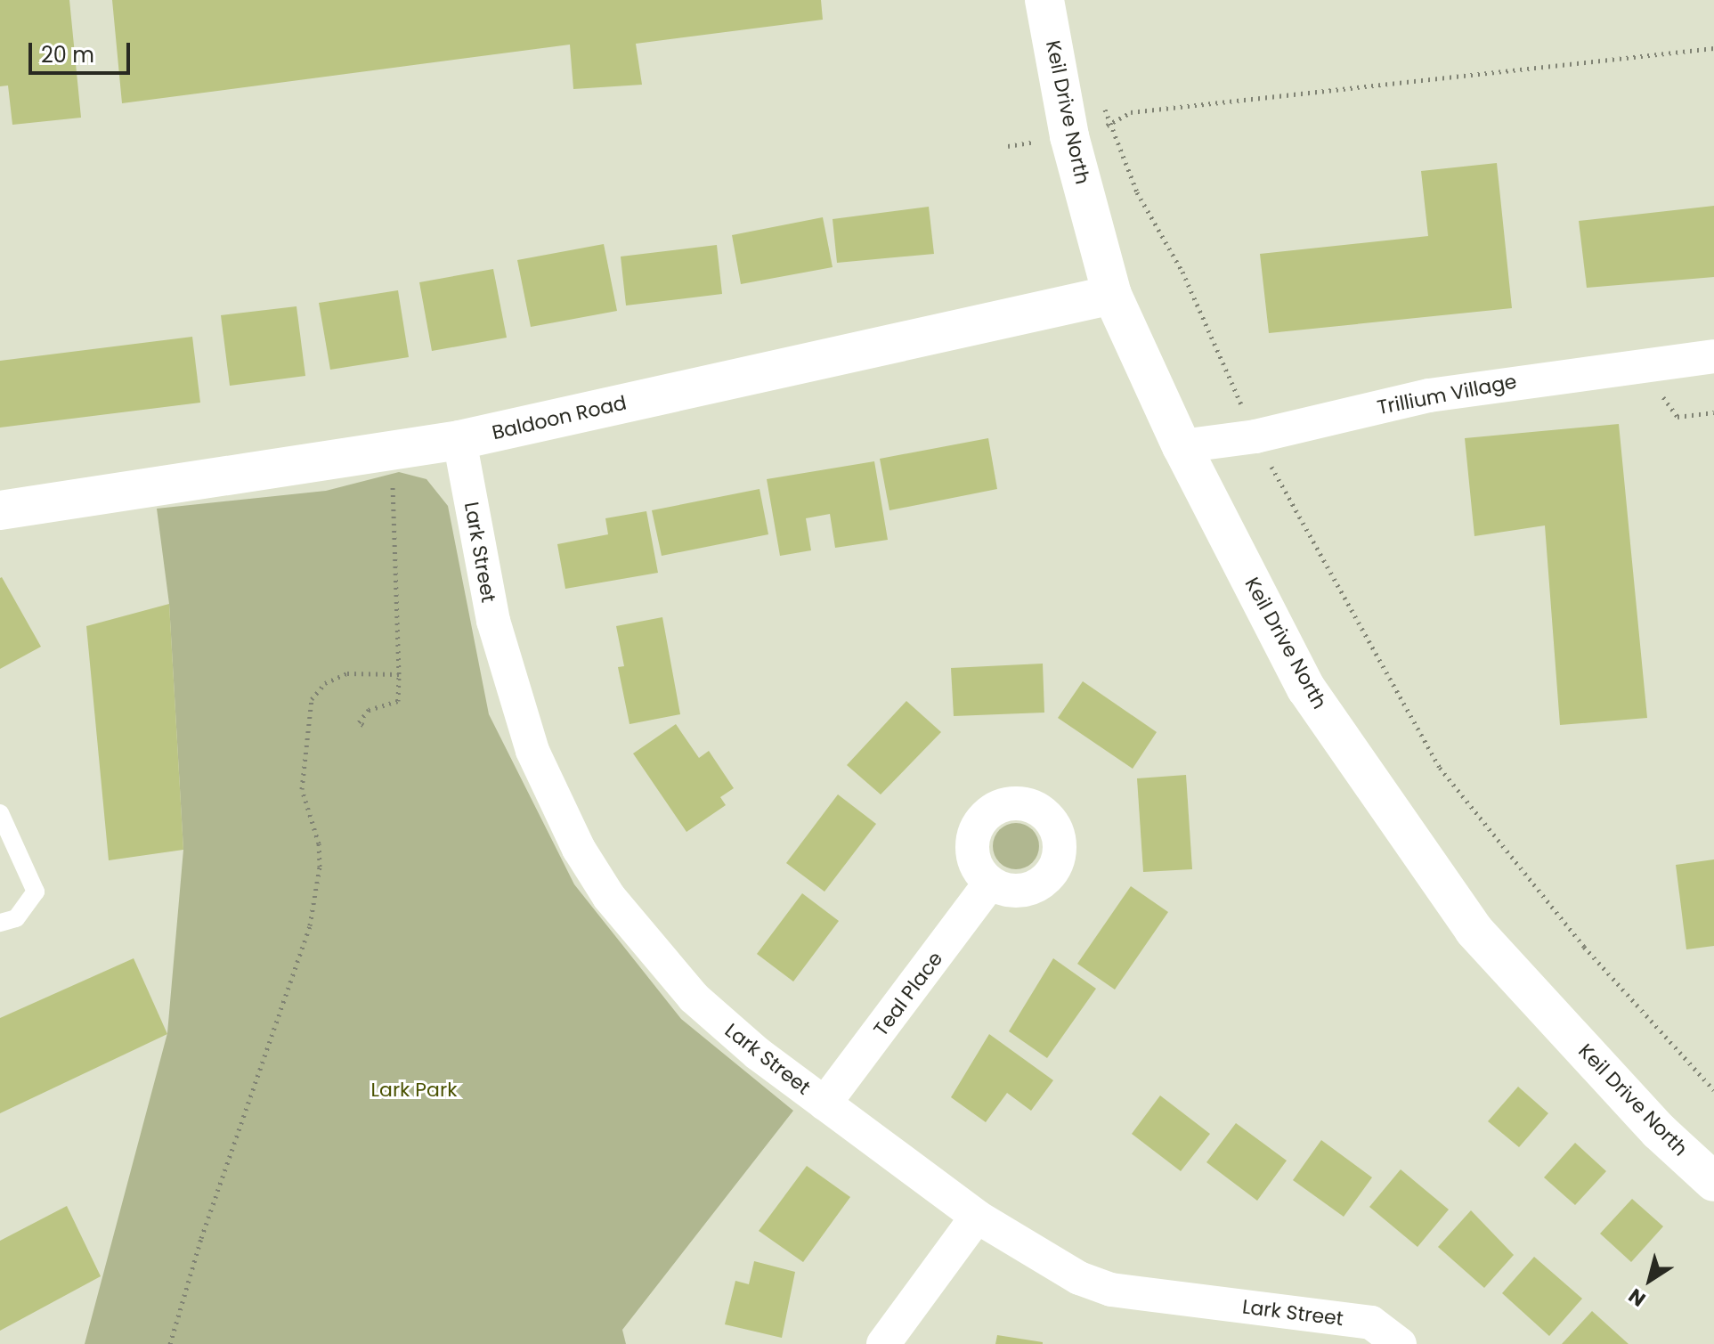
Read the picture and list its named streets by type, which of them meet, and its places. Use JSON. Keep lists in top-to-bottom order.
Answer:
{
  "streets": {
    "street": [
      "Keil Drive North",
      "Trillium Village",
      "Baldoon Road",
      "Lark Street",
      "Teal Place"
    ]
  },
  "crossings": [
    ["Keil Drive North", "Trillium Village"],
    ["Keil Drive North", "Baldoon Road"],
    ["Baldoon Road", "Lark Street"],
    ["Lark Street", "Teal Place"]
  ],
  "parks": ["Lark Park"],
  "scale_bar": "20 m",
  "north": "bottom left"
}
